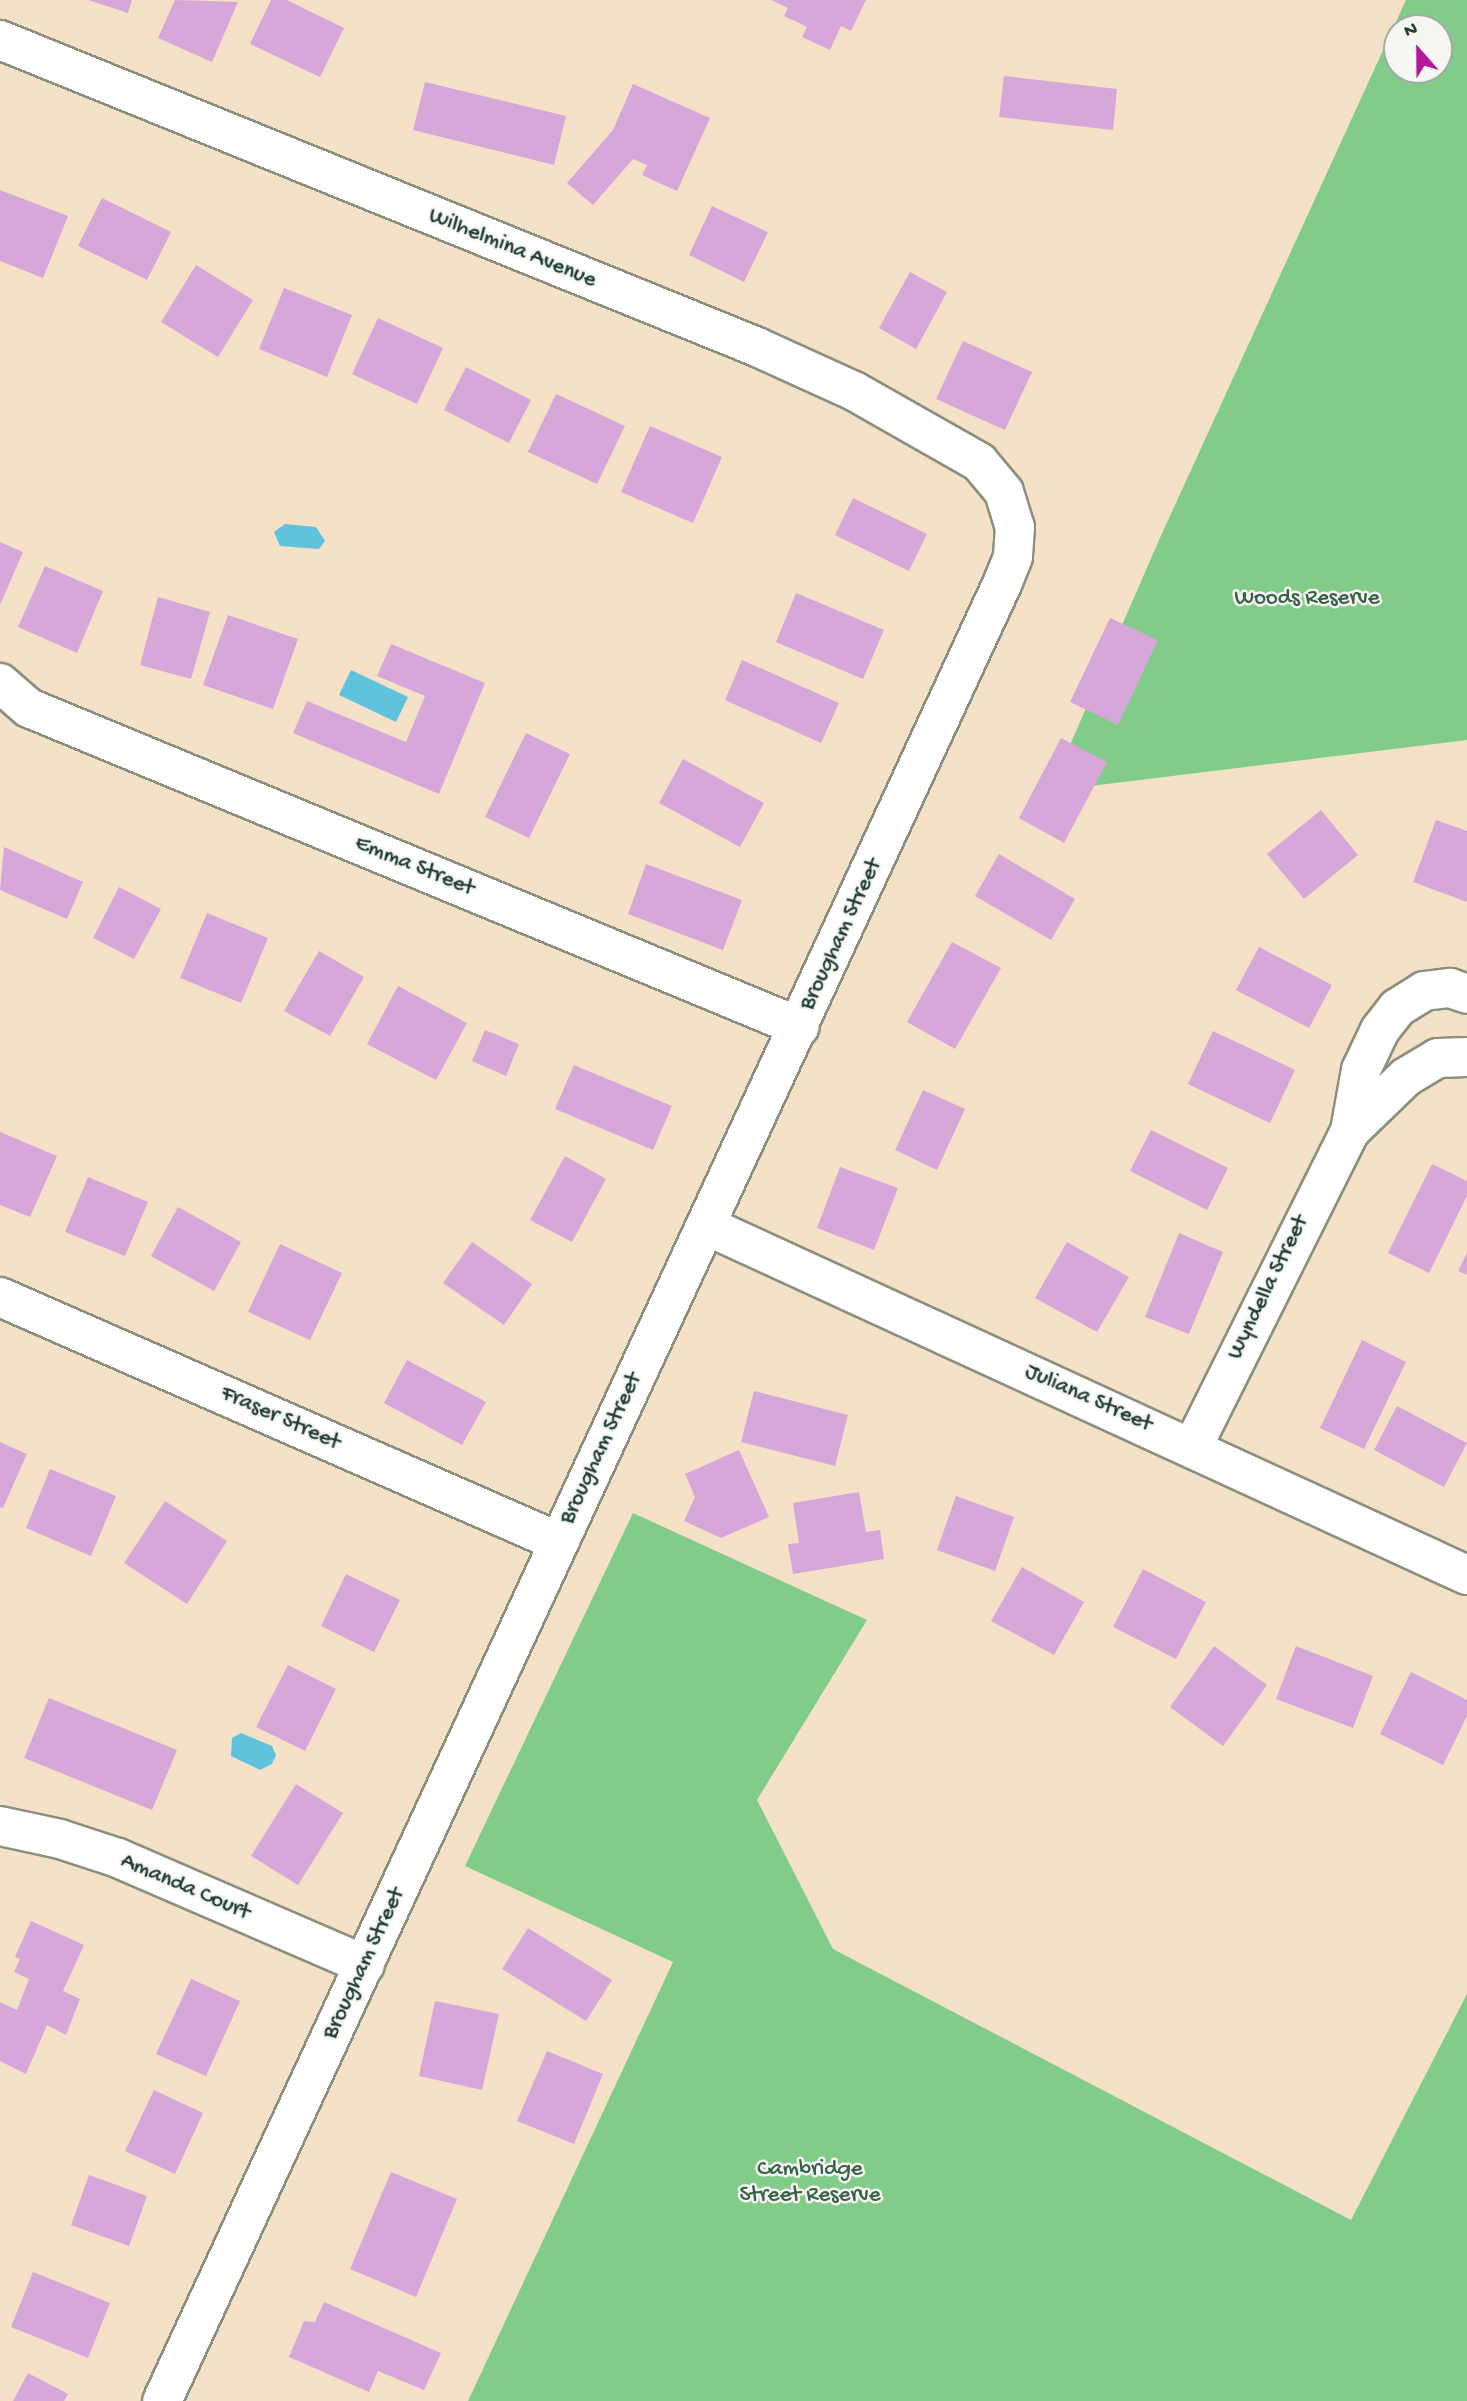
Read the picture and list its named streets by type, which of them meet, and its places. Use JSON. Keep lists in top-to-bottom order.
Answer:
{
  "streets": {
    "street": [
      "Wilhelmina Avenue",
      "Emma Street",
      "Brougham Street",
      "Wyndella Street",
      "Juliana Street",
      "Fraser Street",
      "Amanda Court"
    ]
  },
  "crossings": [
    ["Wilhelmina Avenue", "Brougham Street"],
    ["Emma Street", "Brougham Street"],
    ["Brougham Street", "Juliana Street"],
    ["Brougham Street", "Fraser Street"],
    ["Brougham Street", "Amanda Court"],
    ["Wyndella Street", "Juliana Street"]
  ],
  "parks": ["Woods Reserve", "Cambridge Street Reserve"],
  "north": "top"
}
